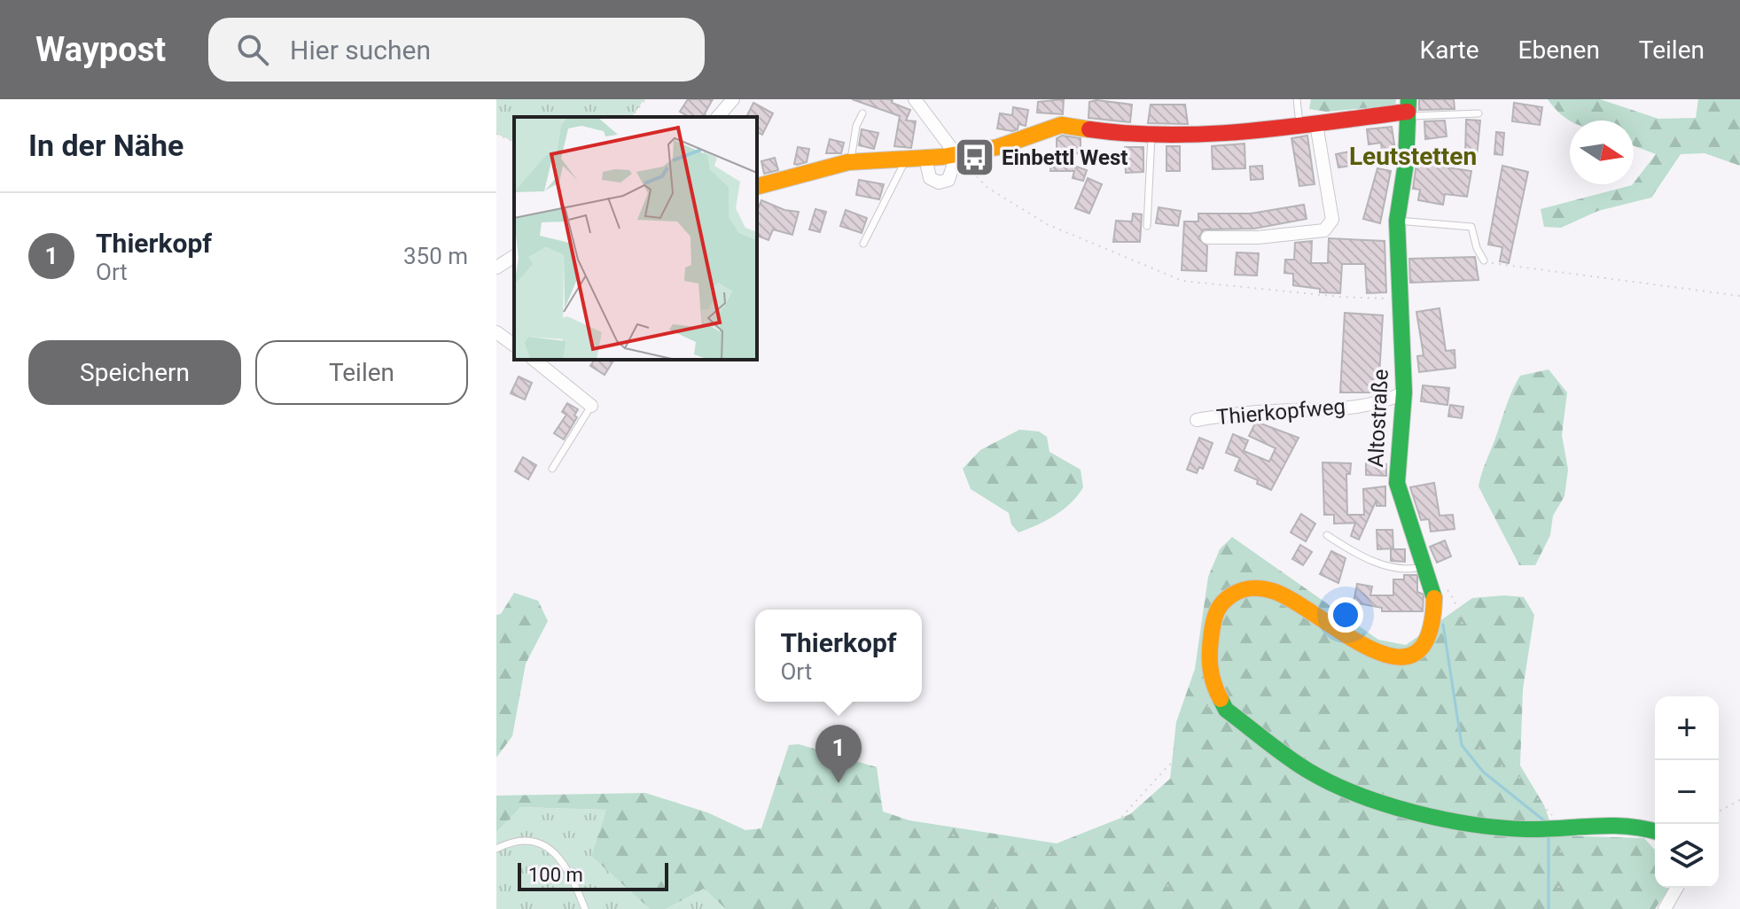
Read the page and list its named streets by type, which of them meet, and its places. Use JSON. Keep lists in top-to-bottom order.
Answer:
{
  "streets": {
    "street": ["Thierkopfweg", "Altostraße"]
  },
  "crossings": [
    ["Thierkopfweg", "Altostraße"]
  ],
  "districts": ["Leutstetten"],
  "places": {
    "bus stop": ["Einbettl West"]
  },
  "scale_bar": "100 m",
  "north": "right",
  "page": {
    "header": "Waypost",
    "search": "Hier suchen",
    "nav": ["Karte", "Ebenen", "Teilen"],
    "heading": "In der Nähe",
    "list": [
      {
        "mark": "1",
        "name": "Thierkopf",
        "note": "Ort",
        "value": "350 m"
      }
    ],
    "buttons": ["Speichern", "Teilen"],
    "popup": ["Thierkopf", "Ort"],
    "map_buttons": ["+", "−"],
    "pins": "1",
    "scale": "100 m"
  }
}
